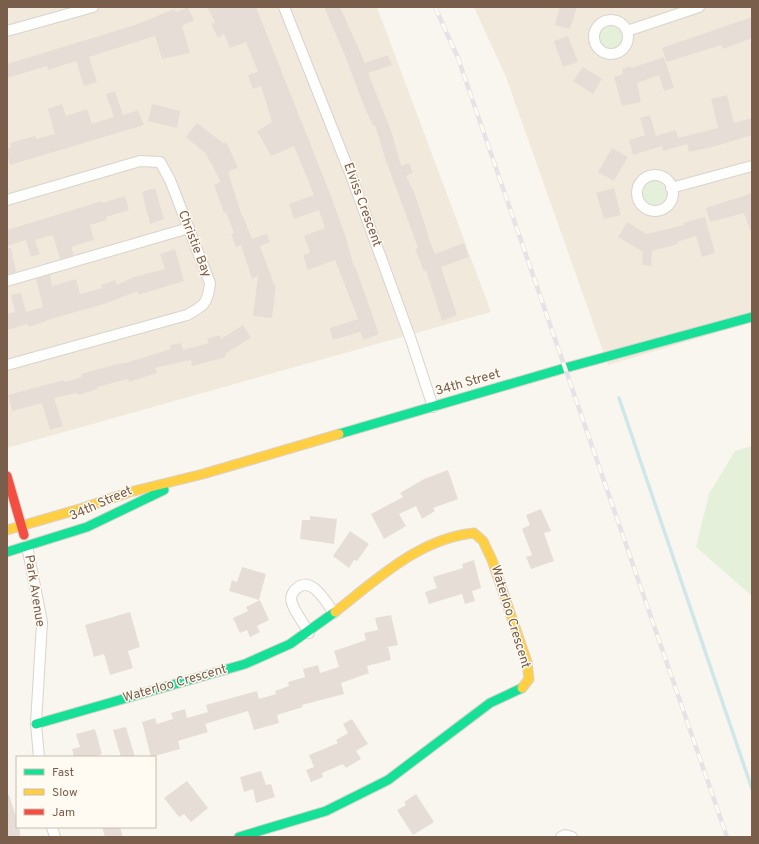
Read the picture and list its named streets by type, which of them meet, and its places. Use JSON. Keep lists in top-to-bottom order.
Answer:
{
  "streets": {
    "street": [
      "Elviss Crescent",
      "Christie Bay",
      "34th Street",
      "Park Avenue",
      "Waterloo Crescent"
    ]
  },
  "crossings": [
    ["Elviss Crescent", "34th Street"],
    ["34th Street", "Park Avenue"],
    ["Park Avenue", "Waterloo Crescent"]
  ],
  "legend": ["Fast", "Slow", "Jam"]
}
